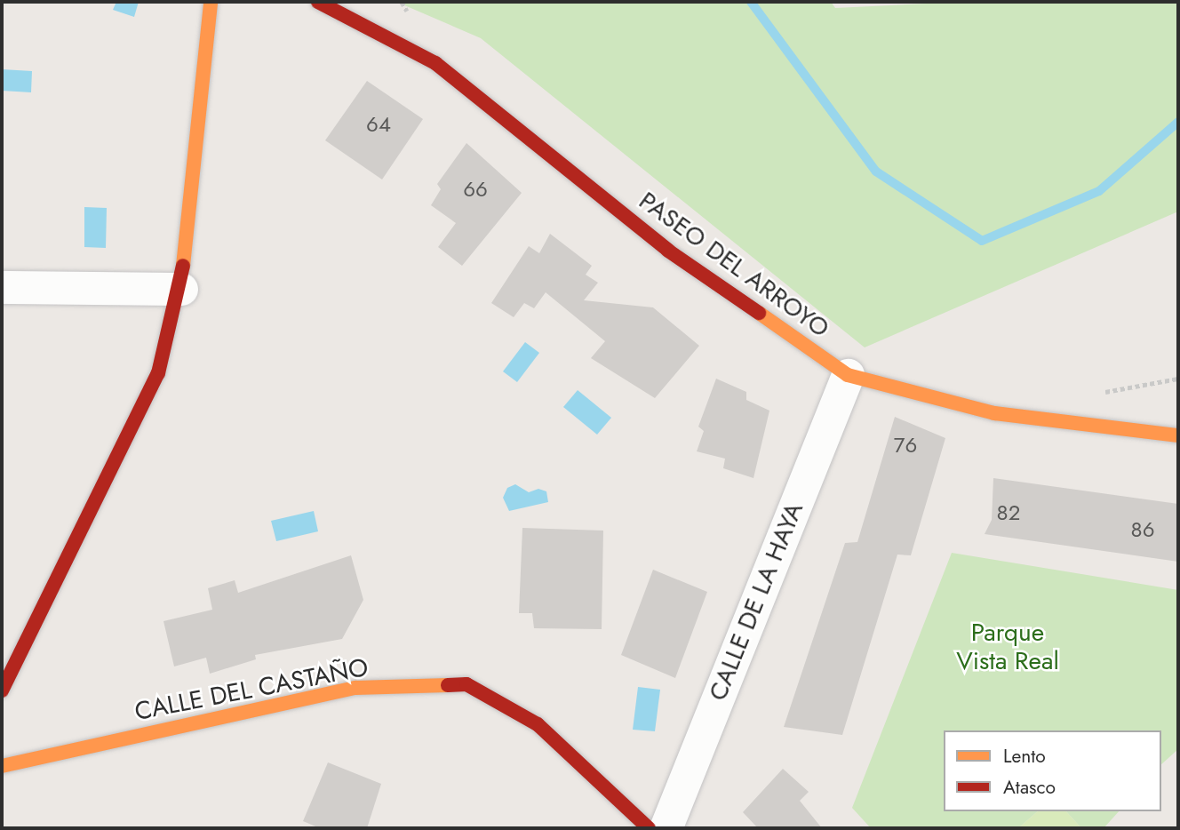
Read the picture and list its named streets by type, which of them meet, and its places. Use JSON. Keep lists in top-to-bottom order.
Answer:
{
  "streets": {
    "street": ["PASEO DEL ARROYO", "CALLE DE LA HAYA", "CALLE DEL CASTAÑO"]
  },
  "crossings": [
    ["PASEO DEL ARROYO", "CALLE DE LA HAYA"]
  ],
  "parks": ["Parque Vista Real"],
  "house_numbers": [
    "64",
    "66",
    "76",
    "82",
    "86"
  ],
  "legend": ["Lento", "Atasco"]
}
